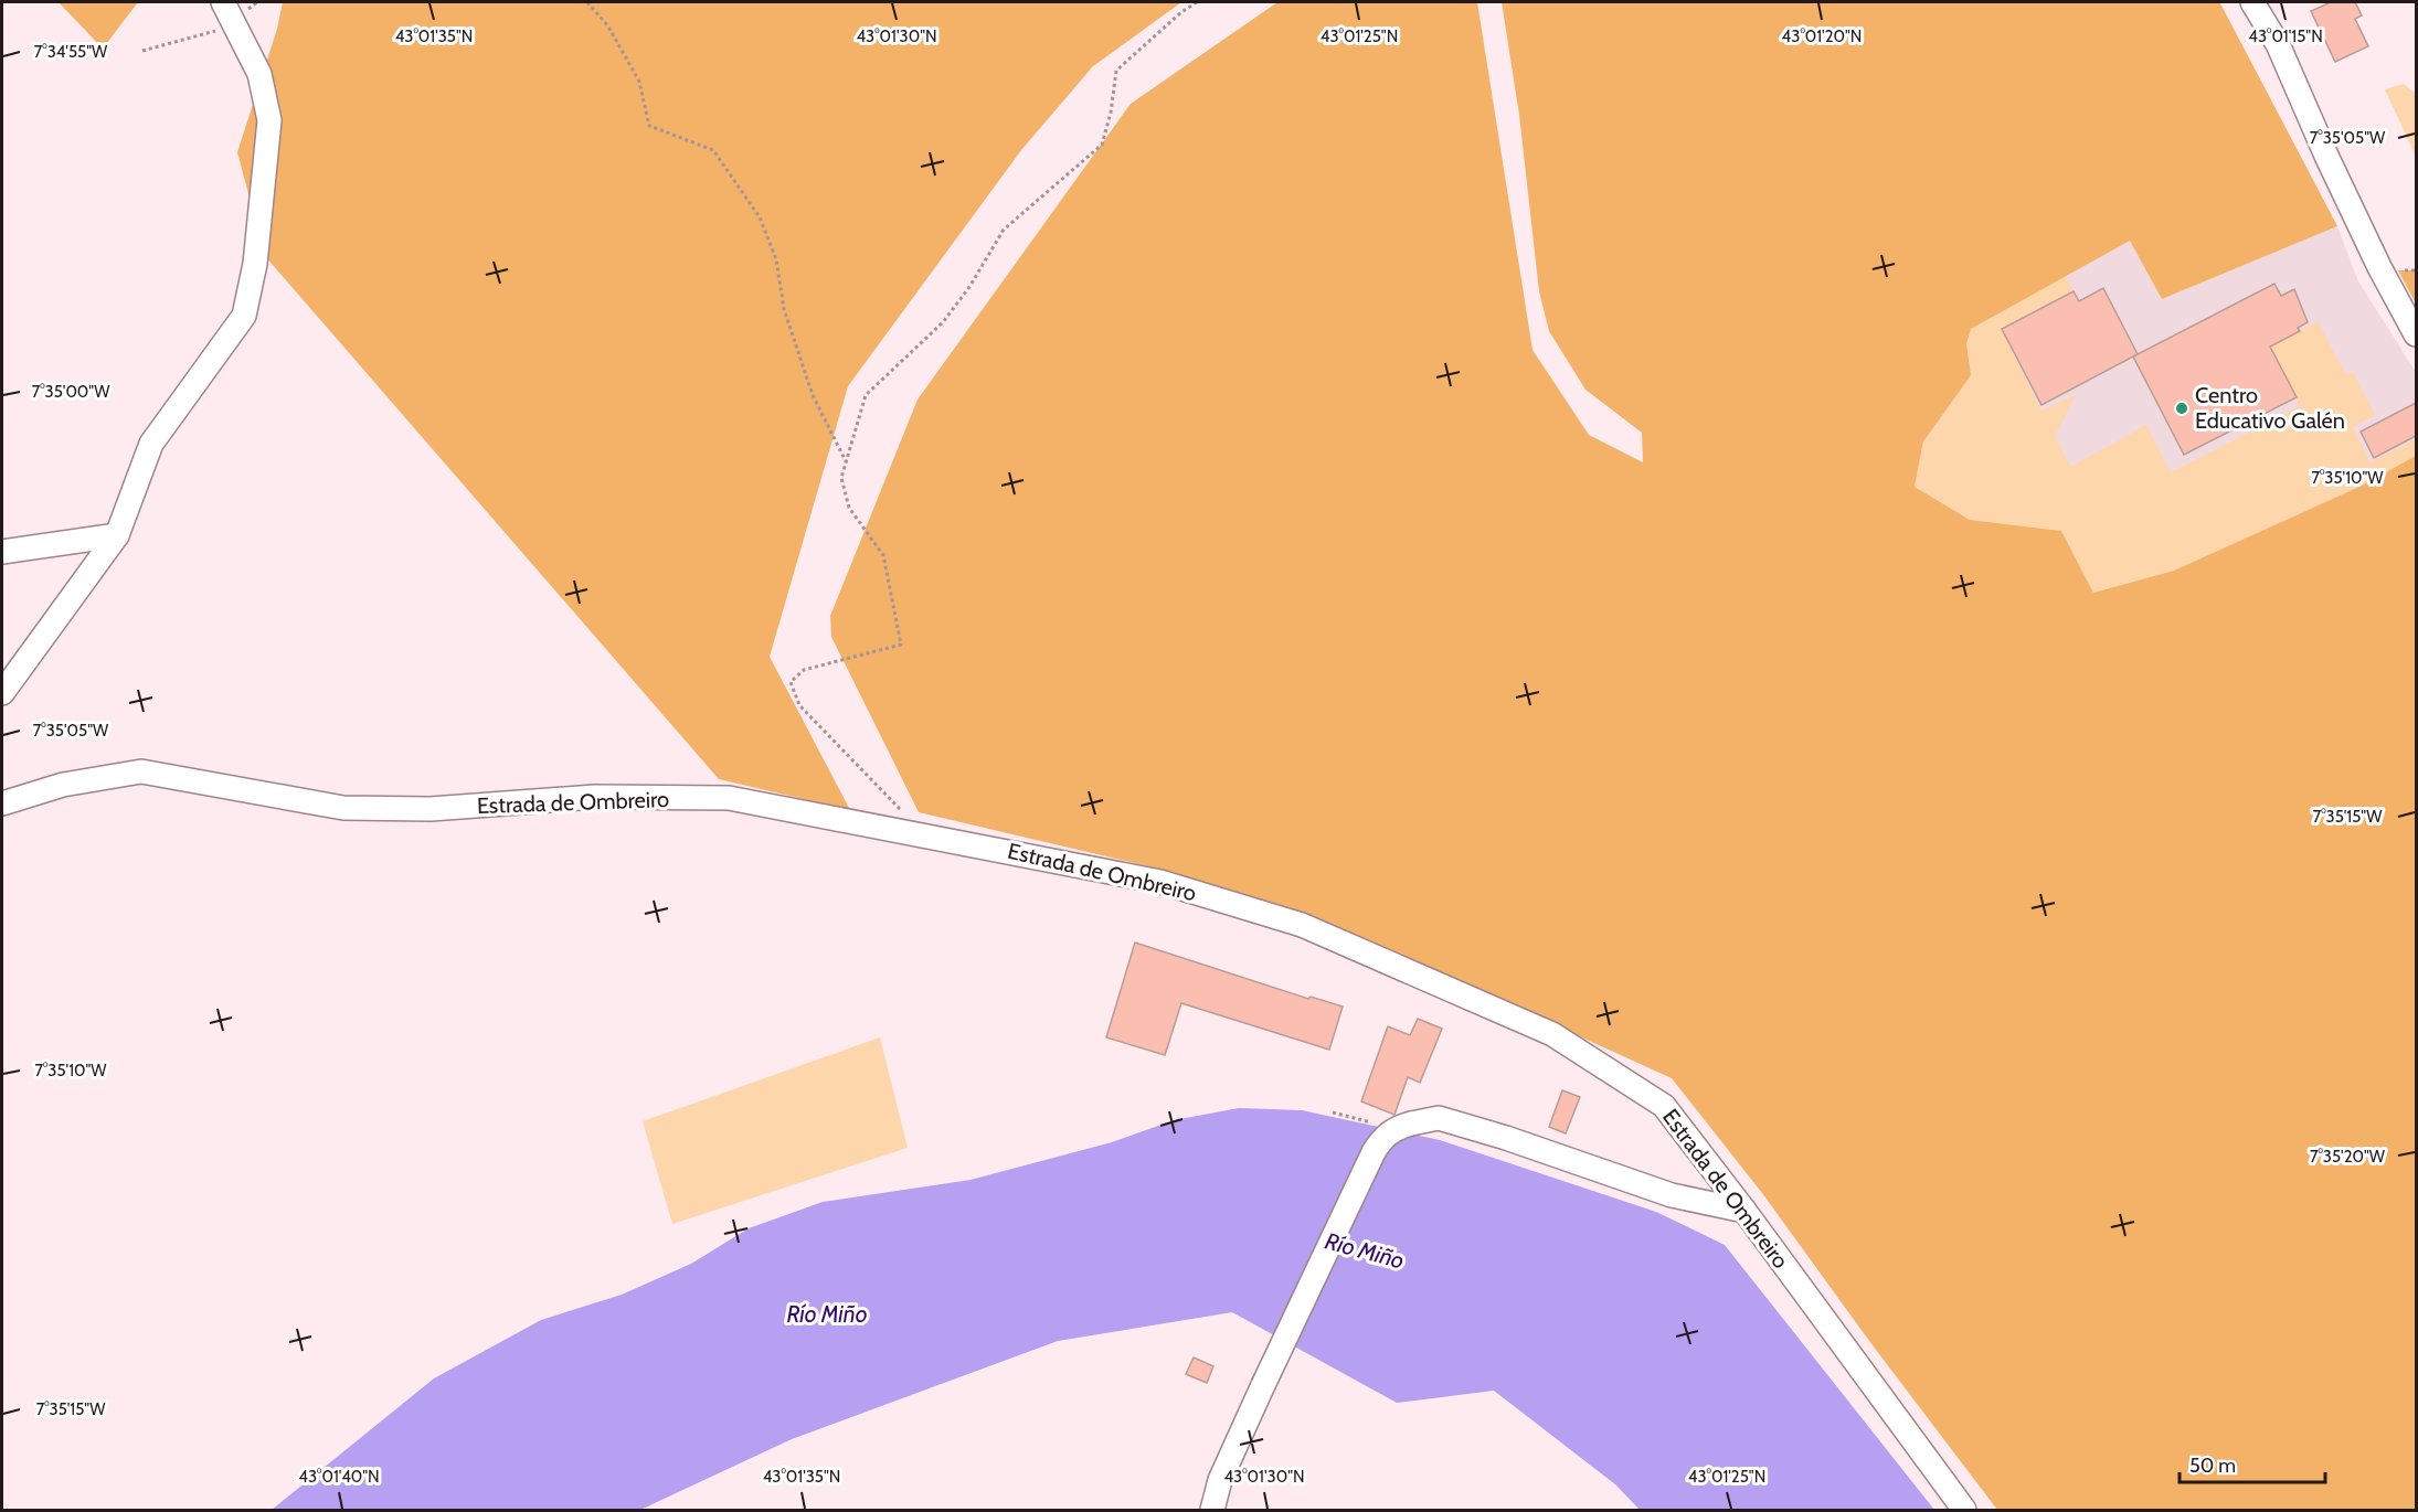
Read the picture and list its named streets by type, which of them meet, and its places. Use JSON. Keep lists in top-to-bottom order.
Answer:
{
  "streets": {
    "street": ["Estrada de Ombreiro"]
  },
  "water": ["Río Miño"],
  "places": ["Centro Educativo Galén"],
  "scale_bar": "50 m",
  "coordinates": [
    "43°01'25\"N",
    "43°01'20\"N",
    "43°01'35\"N",
    "43°01'30\"N",
    "43°01'15\"N",
    "7°34'55\"W",
    "7°35'05\"W",
    "7°35'00\"W",
    "7°35'10\"W",
    "7°35'15\"W",
    "7°35'20\"W",
    "43°01'40\"N"
  ]
}
